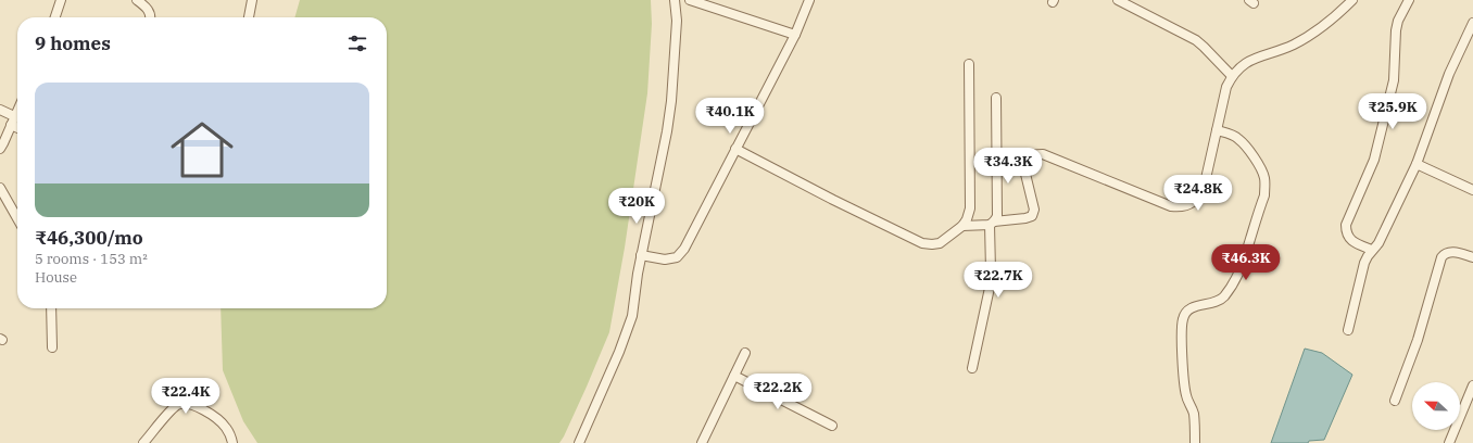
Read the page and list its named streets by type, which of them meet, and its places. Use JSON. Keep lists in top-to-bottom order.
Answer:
{
  "north": "left",
  "page": {
    "heading": "9 homes",
    "list": [
      {
        "name": "₹46,300/mo",
        "note": "5 rooms · 153 m² · House"
      }
    ],
    "price": [
      "₹25.9K",
      "₹40.1K",
      "₹34.3K",
      "₹24.8K",
      "₹20K",
      "₹46.3K",
      "₹22.7K",
      "₹22.2K",
      "₹22.4K"
    ]
  }
}
